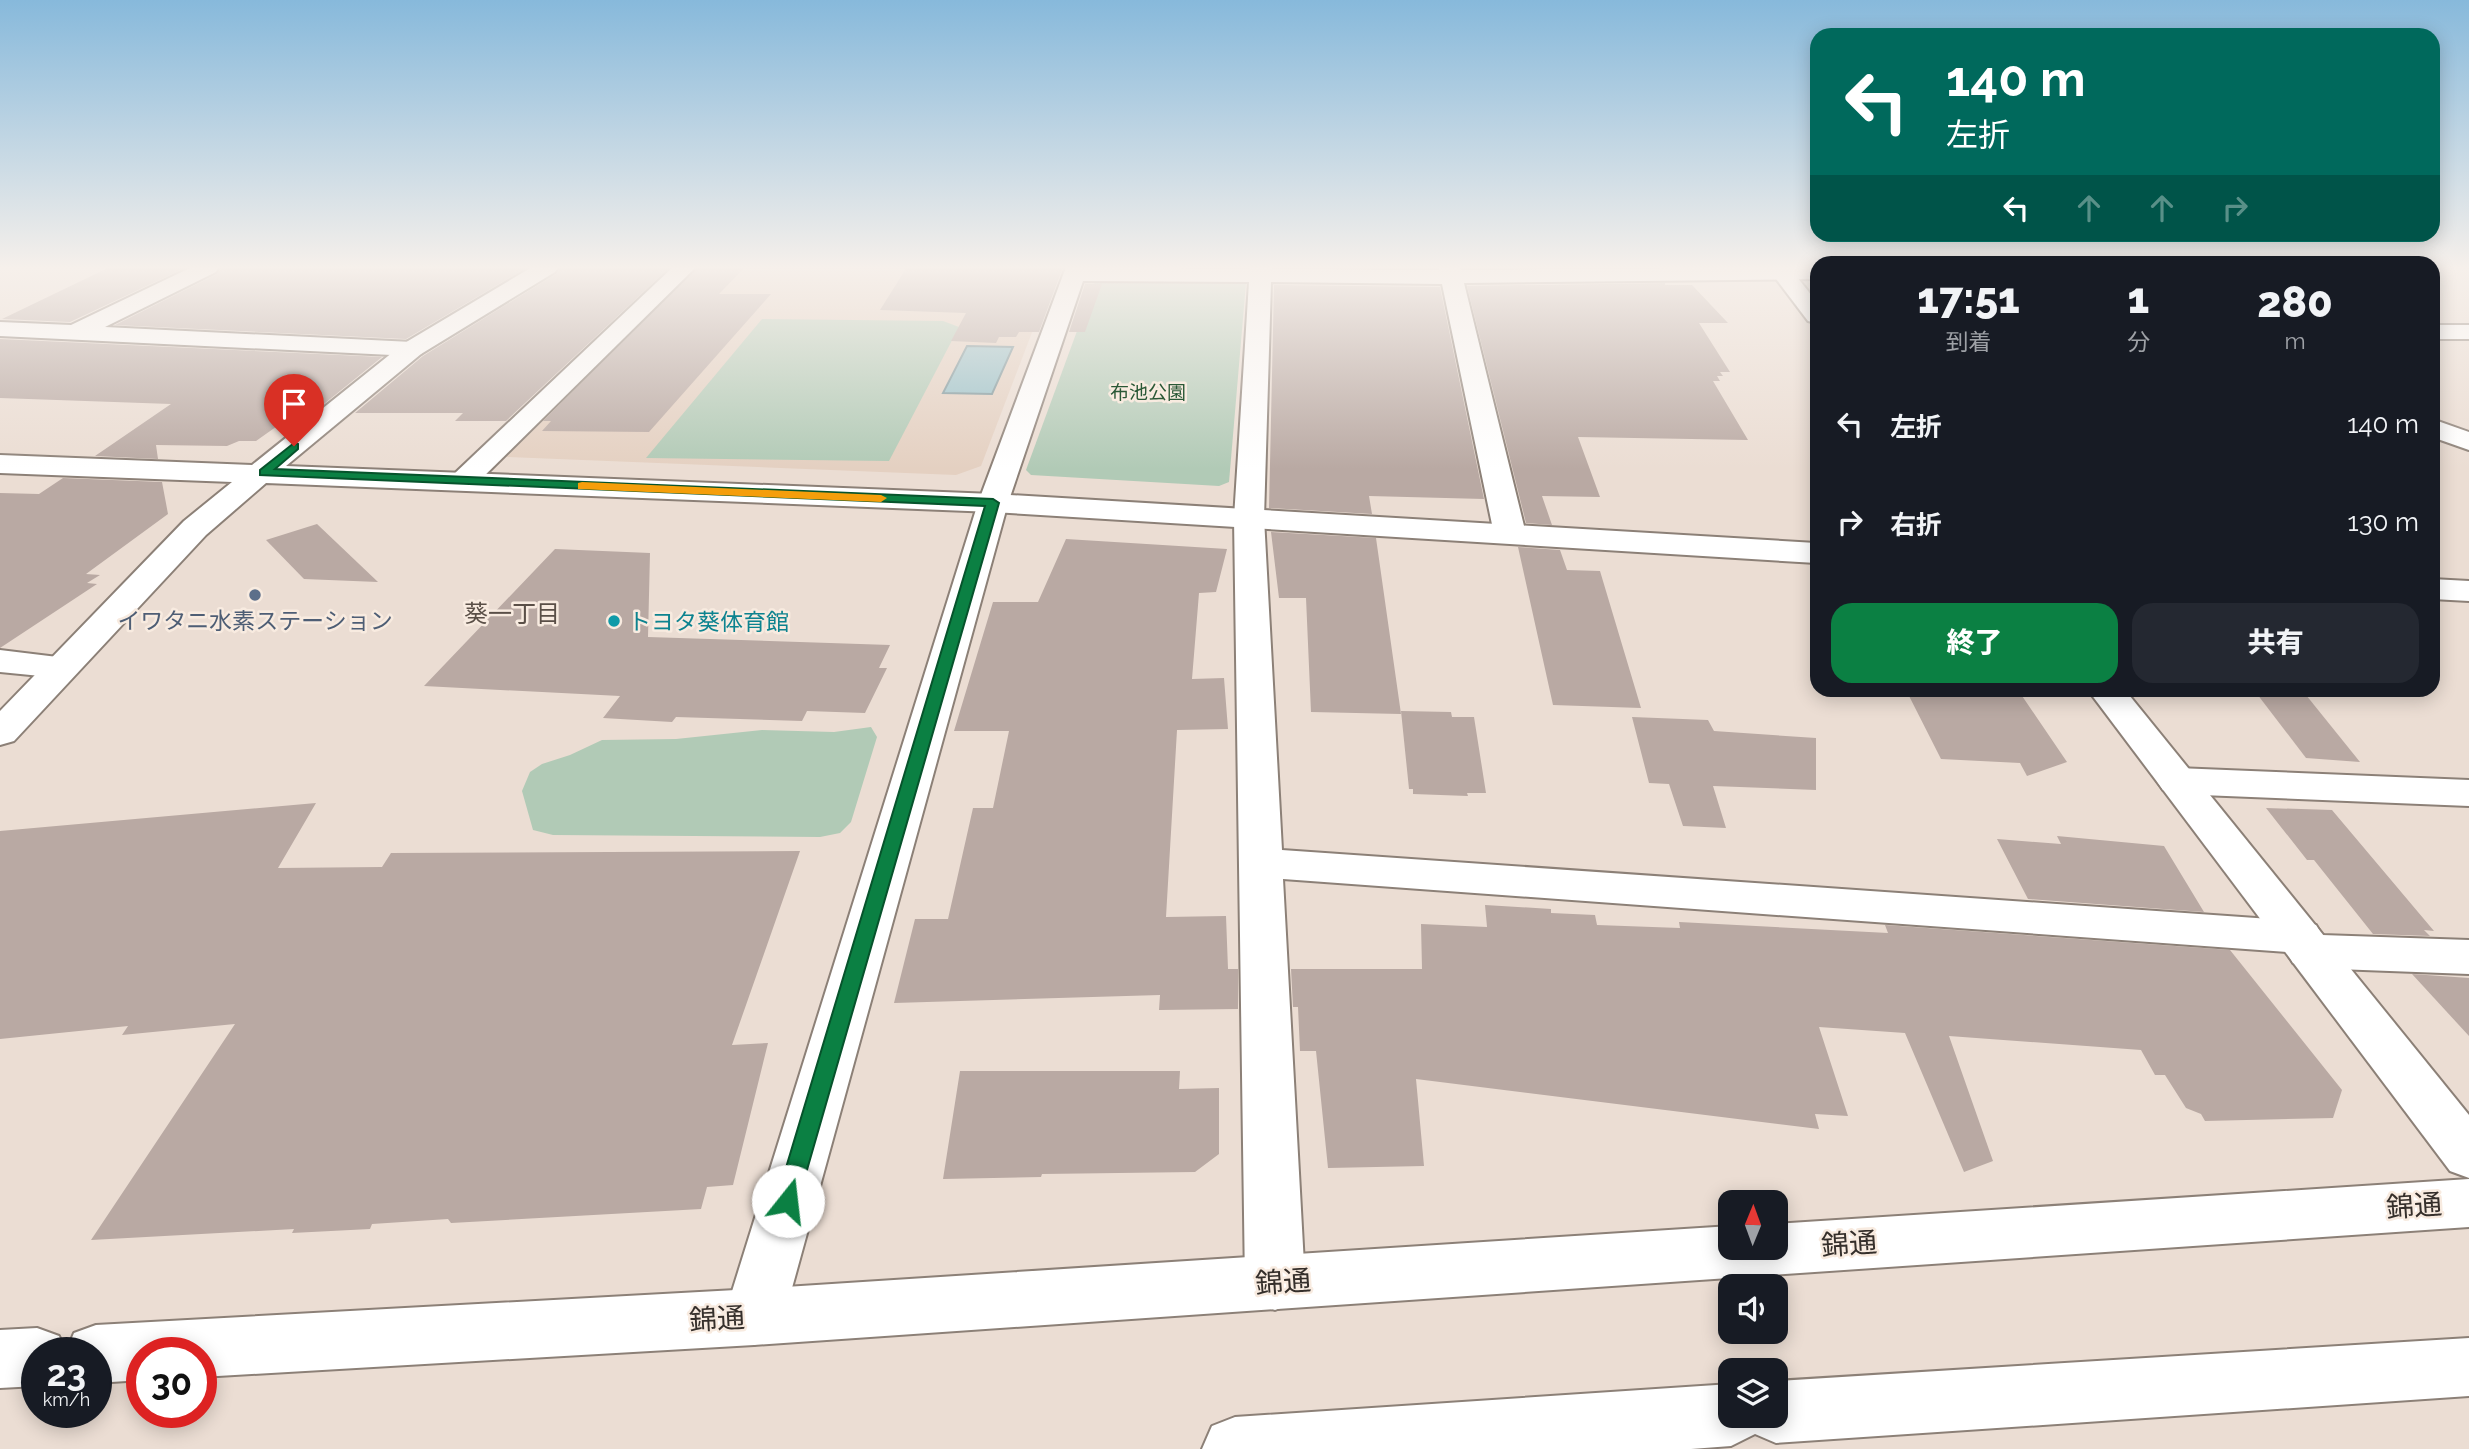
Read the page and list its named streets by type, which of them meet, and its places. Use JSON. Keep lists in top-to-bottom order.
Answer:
{
  "streets": {
    "street": ["錦通"]
  },
  "districts": ["葵一丁目"],
  "parks": ["布池公園"],
  "places": ["イワタニ水素ステーション", "トヨタ葵体育館"],
  "north": "top",
  "page": {
    "turn": ["140 m", "左折"],
    "eta": [
      "17:51",
      "到着",
      "1",
      "分",
      "280",
      "m"
    ],
    "list": [
      {
        "name": "左折",
        "value": "140 m"
      },
      {
        "name": "右折",
        "value": "130 m"
      }
    ],
    "buttons": ["終了", "共有"],
    "speed": "23 km/h",
    "limit": "30"
  }
}
